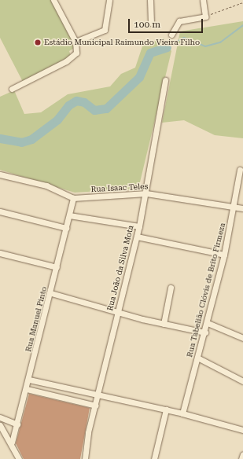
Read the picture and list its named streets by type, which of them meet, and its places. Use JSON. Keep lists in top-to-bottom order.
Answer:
{
  "streets": {
    "street": [
      "Rua Isaac Teles",
      "Rua João da Silva Mota",
      "Rua Tabelião Clóvis de Brito Firmeza",
      "Rua Manuel Pinto"
    ]
  },
  "crossings": [
    ["Rua Isaac Teles", "Rua João da Silva Mota"],
    ["Rua Isaac Teles", "Rua Tabelião Clóvis de Brito Firmeza"],
    ["Rua Isaac Teles", "Rua Manuel Pinto"]
  ],
  "places": ["Estádio Municipal Raimundo Vieira Filho"],
  "scale_bar": "100 m"
}
